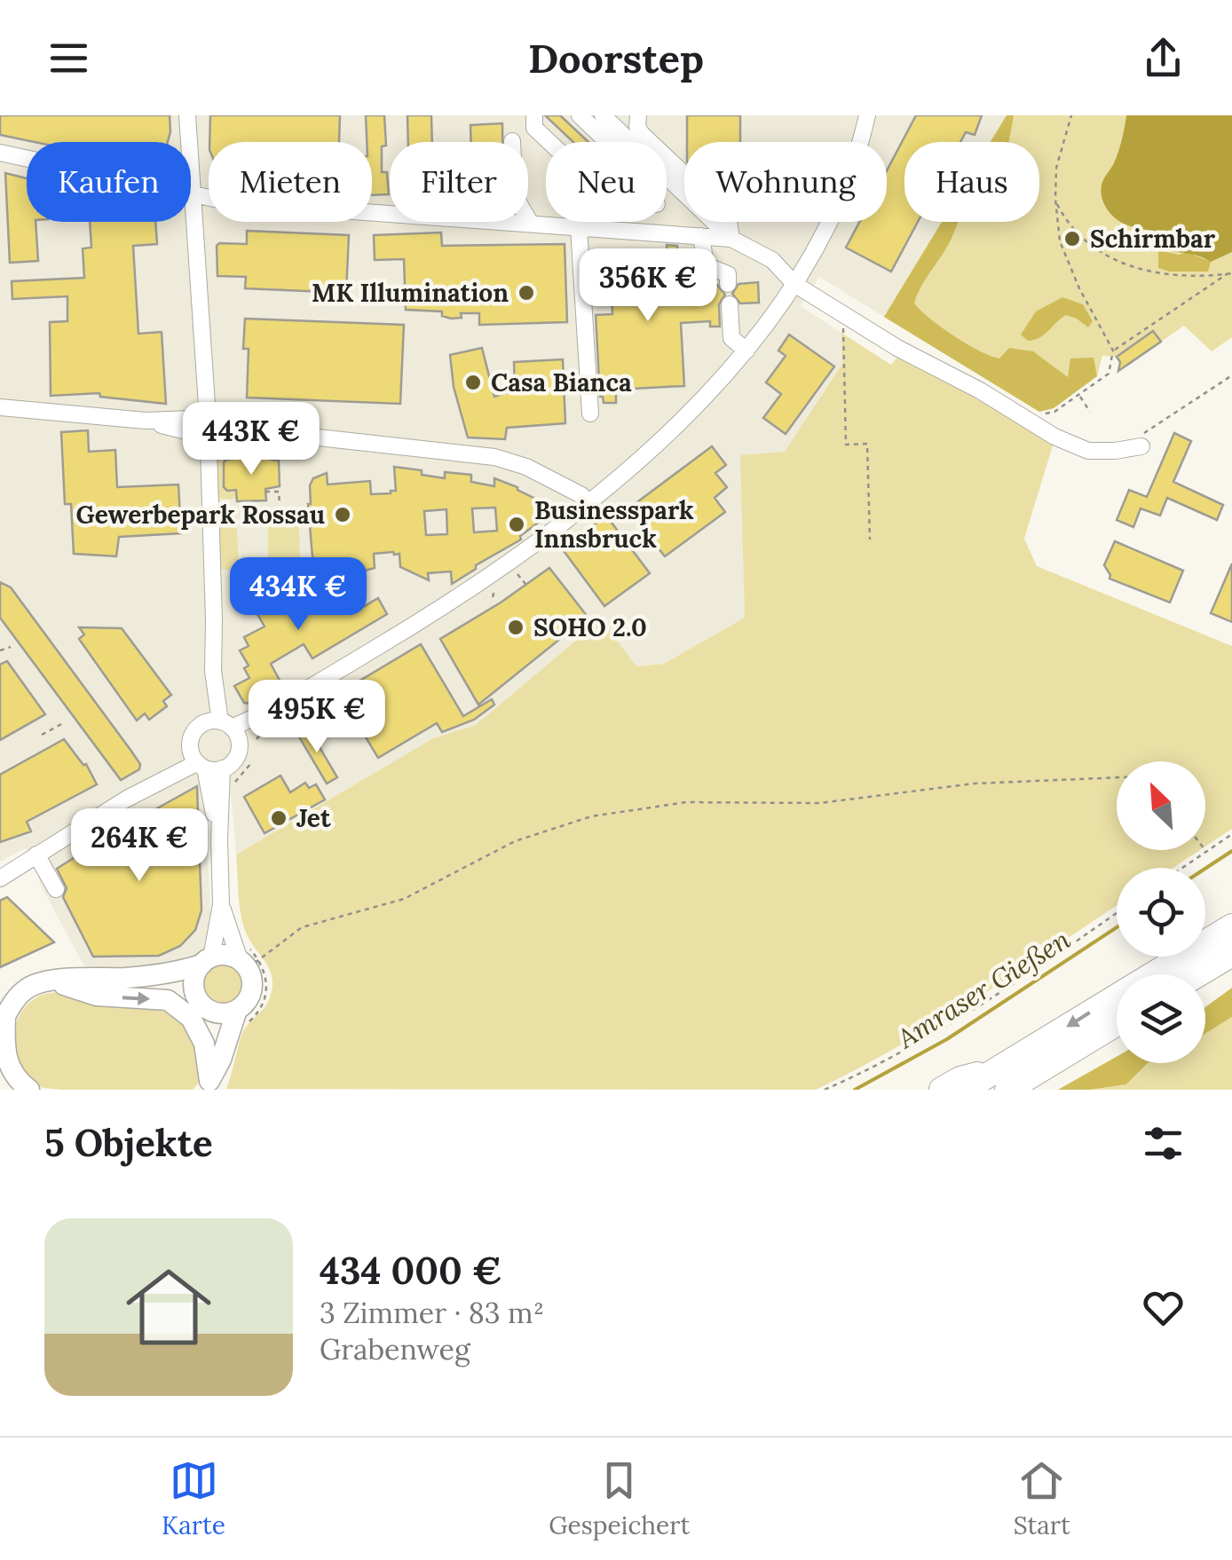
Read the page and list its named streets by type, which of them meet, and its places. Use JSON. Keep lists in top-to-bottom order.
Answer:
{
  "water": ["Amraser Gießen"],
  "places": [
    "Schirmbar",
    "MK Illumination",
    "Casa Bianca",
    "Gewerbepark Rossau",
    "Businesspark Innsbruck",
    "SOHO 2.0",
    "Jet"
  ],
  "north": "top left",
  "page": {
    "header": "Doorstep",
    "chip": [
      "Kaufen",
      "Mieten",
      "Filter",
      "Neu",
      "Wohnung",
      "Haus"
    ],
    "price": [
      "356K €",
      "443K €",
      "434K €",
      "495K €",
      "264K €"
    ],
    "heading": "5 Objekte",
    "list": [
      {
        "name": "434 000 €",
        "note": "3 Zimmer · 83 m² · Grabenweg"
      }
    ],
    "tabs": ["Karte", "Gespeichert", "Start"]
  }
}
